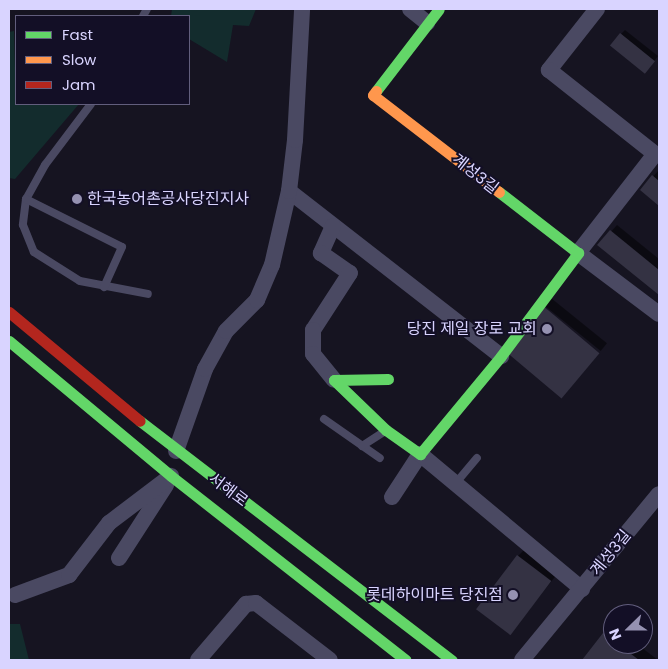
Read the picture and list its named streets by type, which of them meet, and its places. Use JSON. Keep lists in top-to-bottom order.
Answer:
{
  "streets": {
    "main road": ["계성3길", "서해로"]
  },
  "places": ["한국농어촌공사당진지사", "당진 제일 장로 교회", "롯데하이마트 당진점"],
  "legend": ["Fast", "Slow", "Jam"],
  "north": "left"
}
